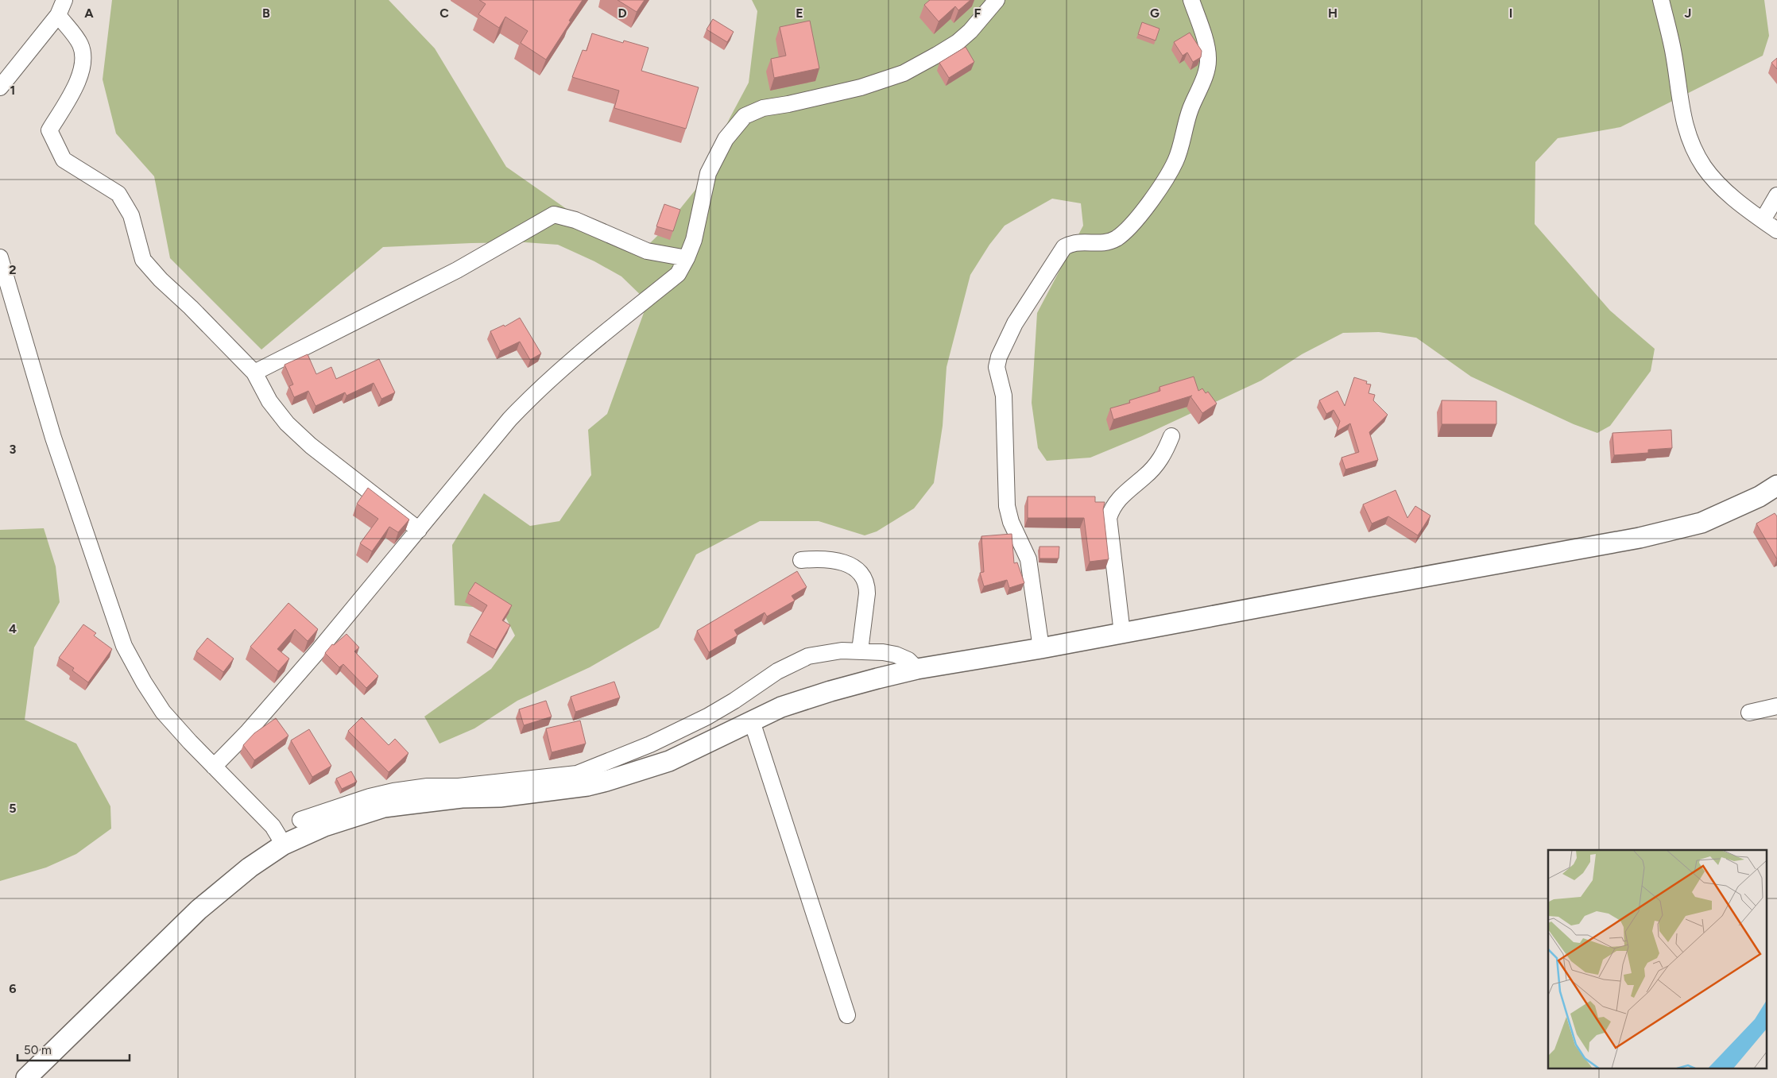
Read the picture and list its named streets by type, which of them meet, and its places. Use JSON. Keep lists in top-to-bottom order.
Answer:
{
  "scale_bar": "50 m",
  "grid": {
    "columns": [
      "A",
      "B",
      "C",
      "D",
      "E",
      "F",
      "G",
      "H",
      "I",
      "J"
    ],
    "rows": [
      "1",
      "2",
      "3",
      "4",
      "5",
      "6"
    ]
  }
}
